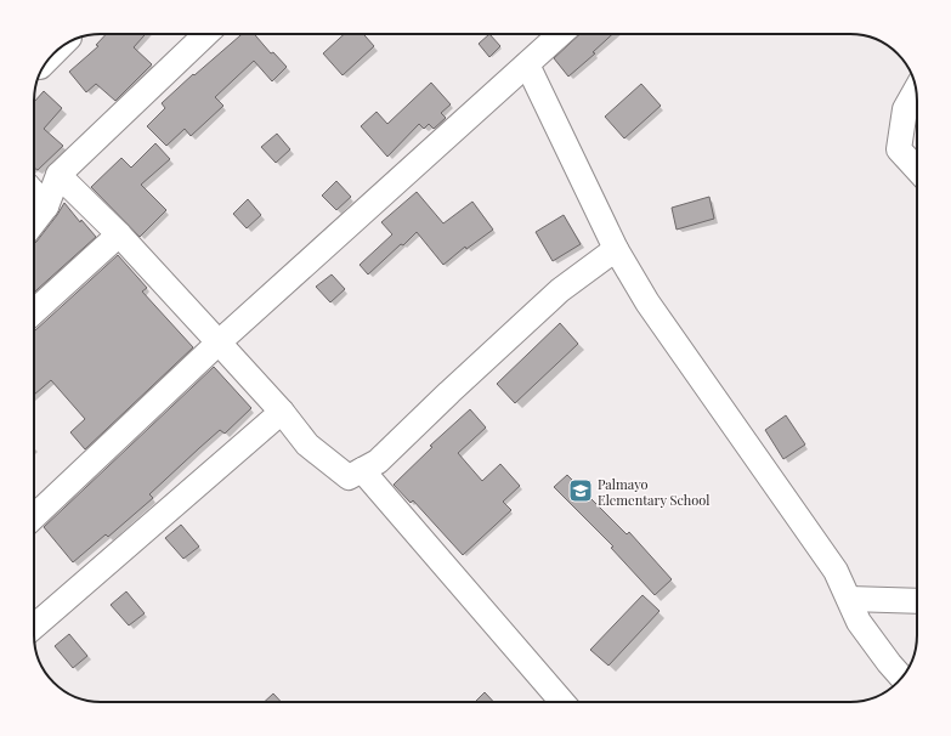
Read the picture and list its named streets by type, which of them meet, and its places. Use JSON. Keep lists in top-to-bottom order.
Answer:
{
  "places": {
    "school or university": ["Palmayo Elementary School"]
  }
}
